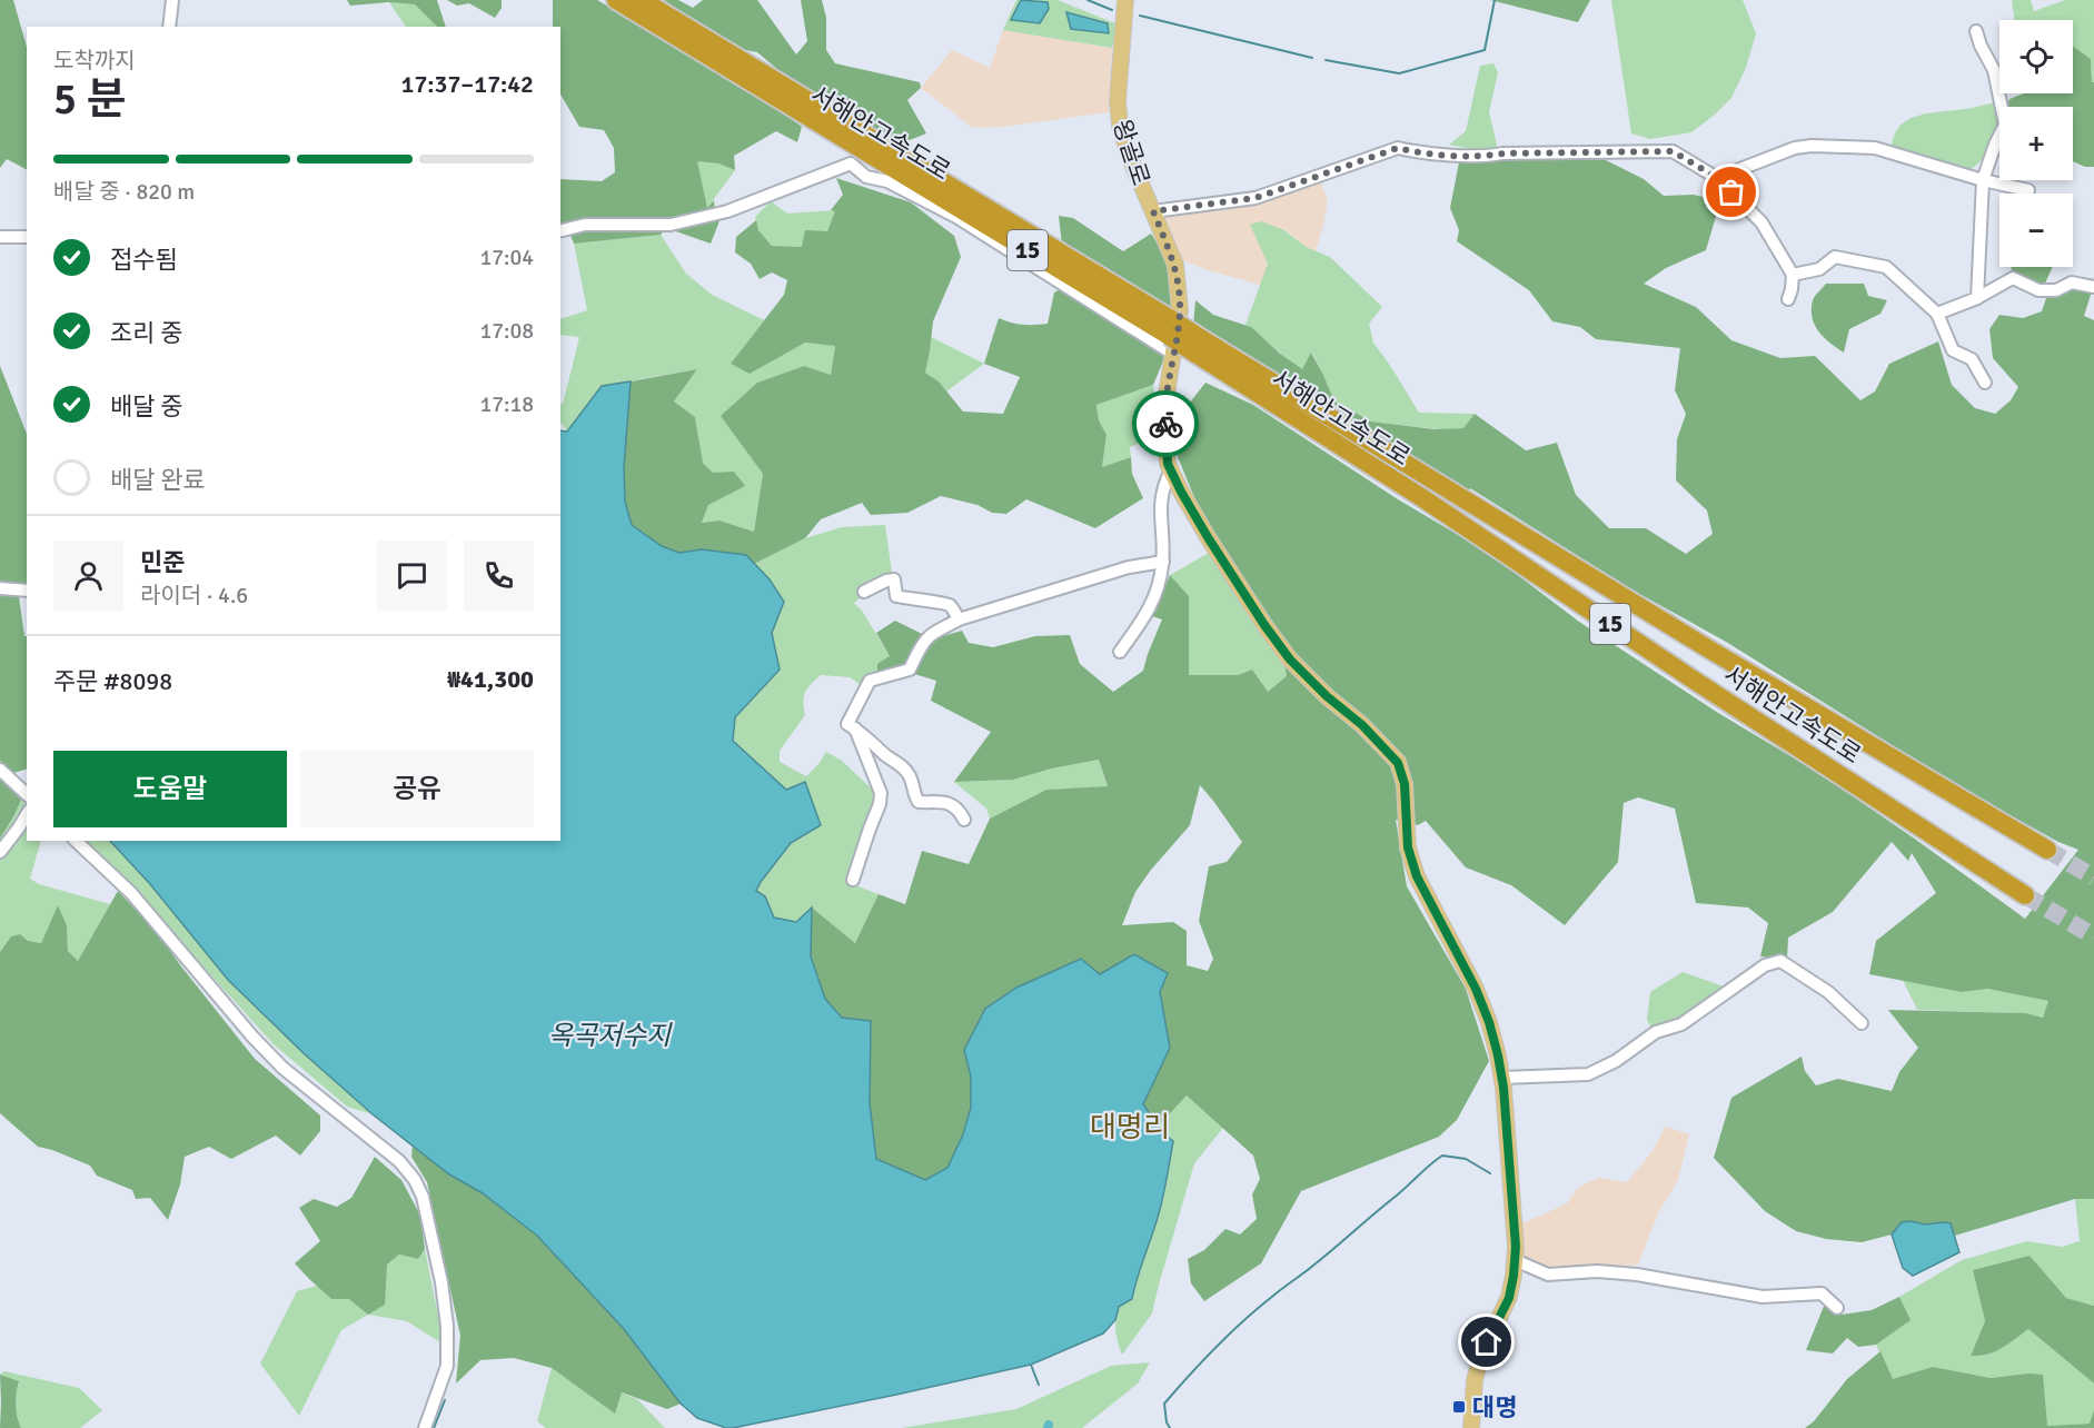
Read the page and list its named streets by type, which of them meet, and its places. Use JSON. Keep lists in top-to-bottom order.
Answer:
{
  "streets": {
    "highway": ["서해안고속도로", "15"],
    "main road": ["왕골로"]
  },
  "districts": ["대명리"],
  "water": ["옥곡저수지"],
  "places": {
    "transit": ["대명"]
  },
  "page": {
    "map_buttons": ["+", "−"],
    "heading": ["5 분", "도착까지", "17:37–17:42"],
    "panel": [
      "민준",
      "라이더 · 4.6",
      "주문 #8098",
      "₩41,300"
    ],
    "bar": "배달 중 · 820 m",
    "list": [
      ["접수됨", "17:04"],
      ["조리 중", "17:08"],
      ["배달 중", "17:18"],
      "배달 완료"
    ],
    "buttons": ["도움말", "공유"]
  }
}
